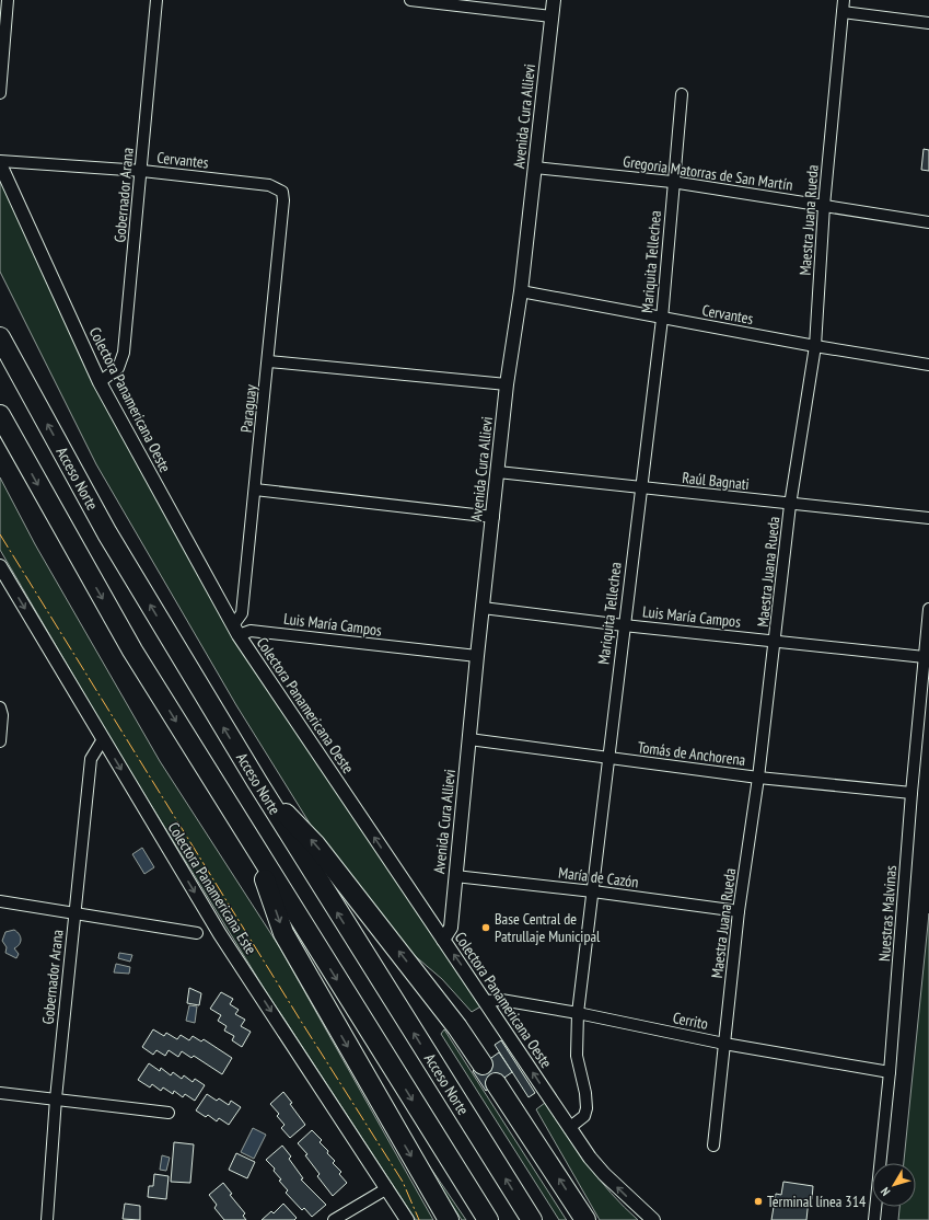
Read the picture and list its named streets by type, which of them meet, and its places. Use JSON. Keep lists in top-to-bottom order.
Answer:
{
  "streets": {
    "highway": ["Acceso Norte"],
    "street": [
      "Avenida Cura Allievi",
      "Cervantes",
      "Gregoria Matorras de San Martín",
      "Gobernador Arana",
      "Maestra Juana Rueda",
      "Mariquita Tellechea",
      "Colectora Panamericana Oeste",
      "Paraguay",
      "Raúl Bagnati",
      "Luis María Campos",
      "Tomás de Anchorena",
      "María de Cazón",
      "Colectora Panamericana Este",
      "Nuestras Malvinas",
      "Cerrito"
    ]
  },
  "crossings": [
    ["Avenida Cura Allievi", "Cervantes"],
    ["Avenida Cura Allievi", "Gregoria Matorras de San Martín"],
    ["Avenida Cura Allievi", "Colectora Panamericana Oeste"],
    ["Avenida Cura Allievi", "Raúl Bagnati"],
    ["Avenida Cura Allievi", "Luis María Campos"],
    ["Avenida Cura Allievi", "Tomás de Anchorena"],
    ["Avenida Cura Allievi", "María de Cazón"],
    ["Cervantes", "Gobernador Arana"],
    ["Cervantes", "Maestra Juana Rueda"],
    ["Cervantes", "Mariquita Tellechea"],
    ["Cervantes", "Paraguay"],
    ["Gregoria Matorras de San Martín", "Maestra Juana Rueda"],
    ["Gregoria Matorras de San Martín", "Mariquita Tellechea"],
    ["Gobernador Arana", "Colectora Panamericana Oeste"],
    ["Gobernador Arana", "Colectora Panamericana Este"],
    ["Maestra Juana Rueda", "Raúl Bagnati"],
    ["Maestra Juana Rueda", "Luis María Campos"],
    ["Maestra Juana Rueda", "Tomás de Anchorena"],
    ["Maestra Juana Rueda", "María de Cazón"],
    ["Maestra Juana Rueda", "Cerrito"],
    ["Mariquita Tellechea", "Colectora Panamericana Oeste"],
    ["Mariquita Tellechea", "Raúl Bagnati"],
    ["Mariquita Tellechea", "Luis María Campos"],
    ["Mariquita Tellechea", "Tomás de Anchorena"],
    ["Mariquita Tellechea", "María de Cazón"],
    ["Mariquita Tellechea", "Cerrito"],
    ["Colectora Panamericana Oeste", "Paraguay"],
    ["Colectora Panamericana Oeste", "Luis María Campos"],
    ["Colectora Panamericana Oeste", "Cerrito"],
    ["Paraguay", "Luis María Campos"],
    ["Luis María Campos", "Nuestras Malvinas"],
    ["Tomás de Anchorena", "Nuestras Malvinas"],
    ["Nuestras Malvinas", "Cerrito"]
  ],
  "one_way": ["Colectora Panamericana Oeste", "Colectora Panamericana Este"],
  "places": ["Base Central de Patrullaje Municipal", "Terminal línea 314"],
  "north": "bottom left"
}
